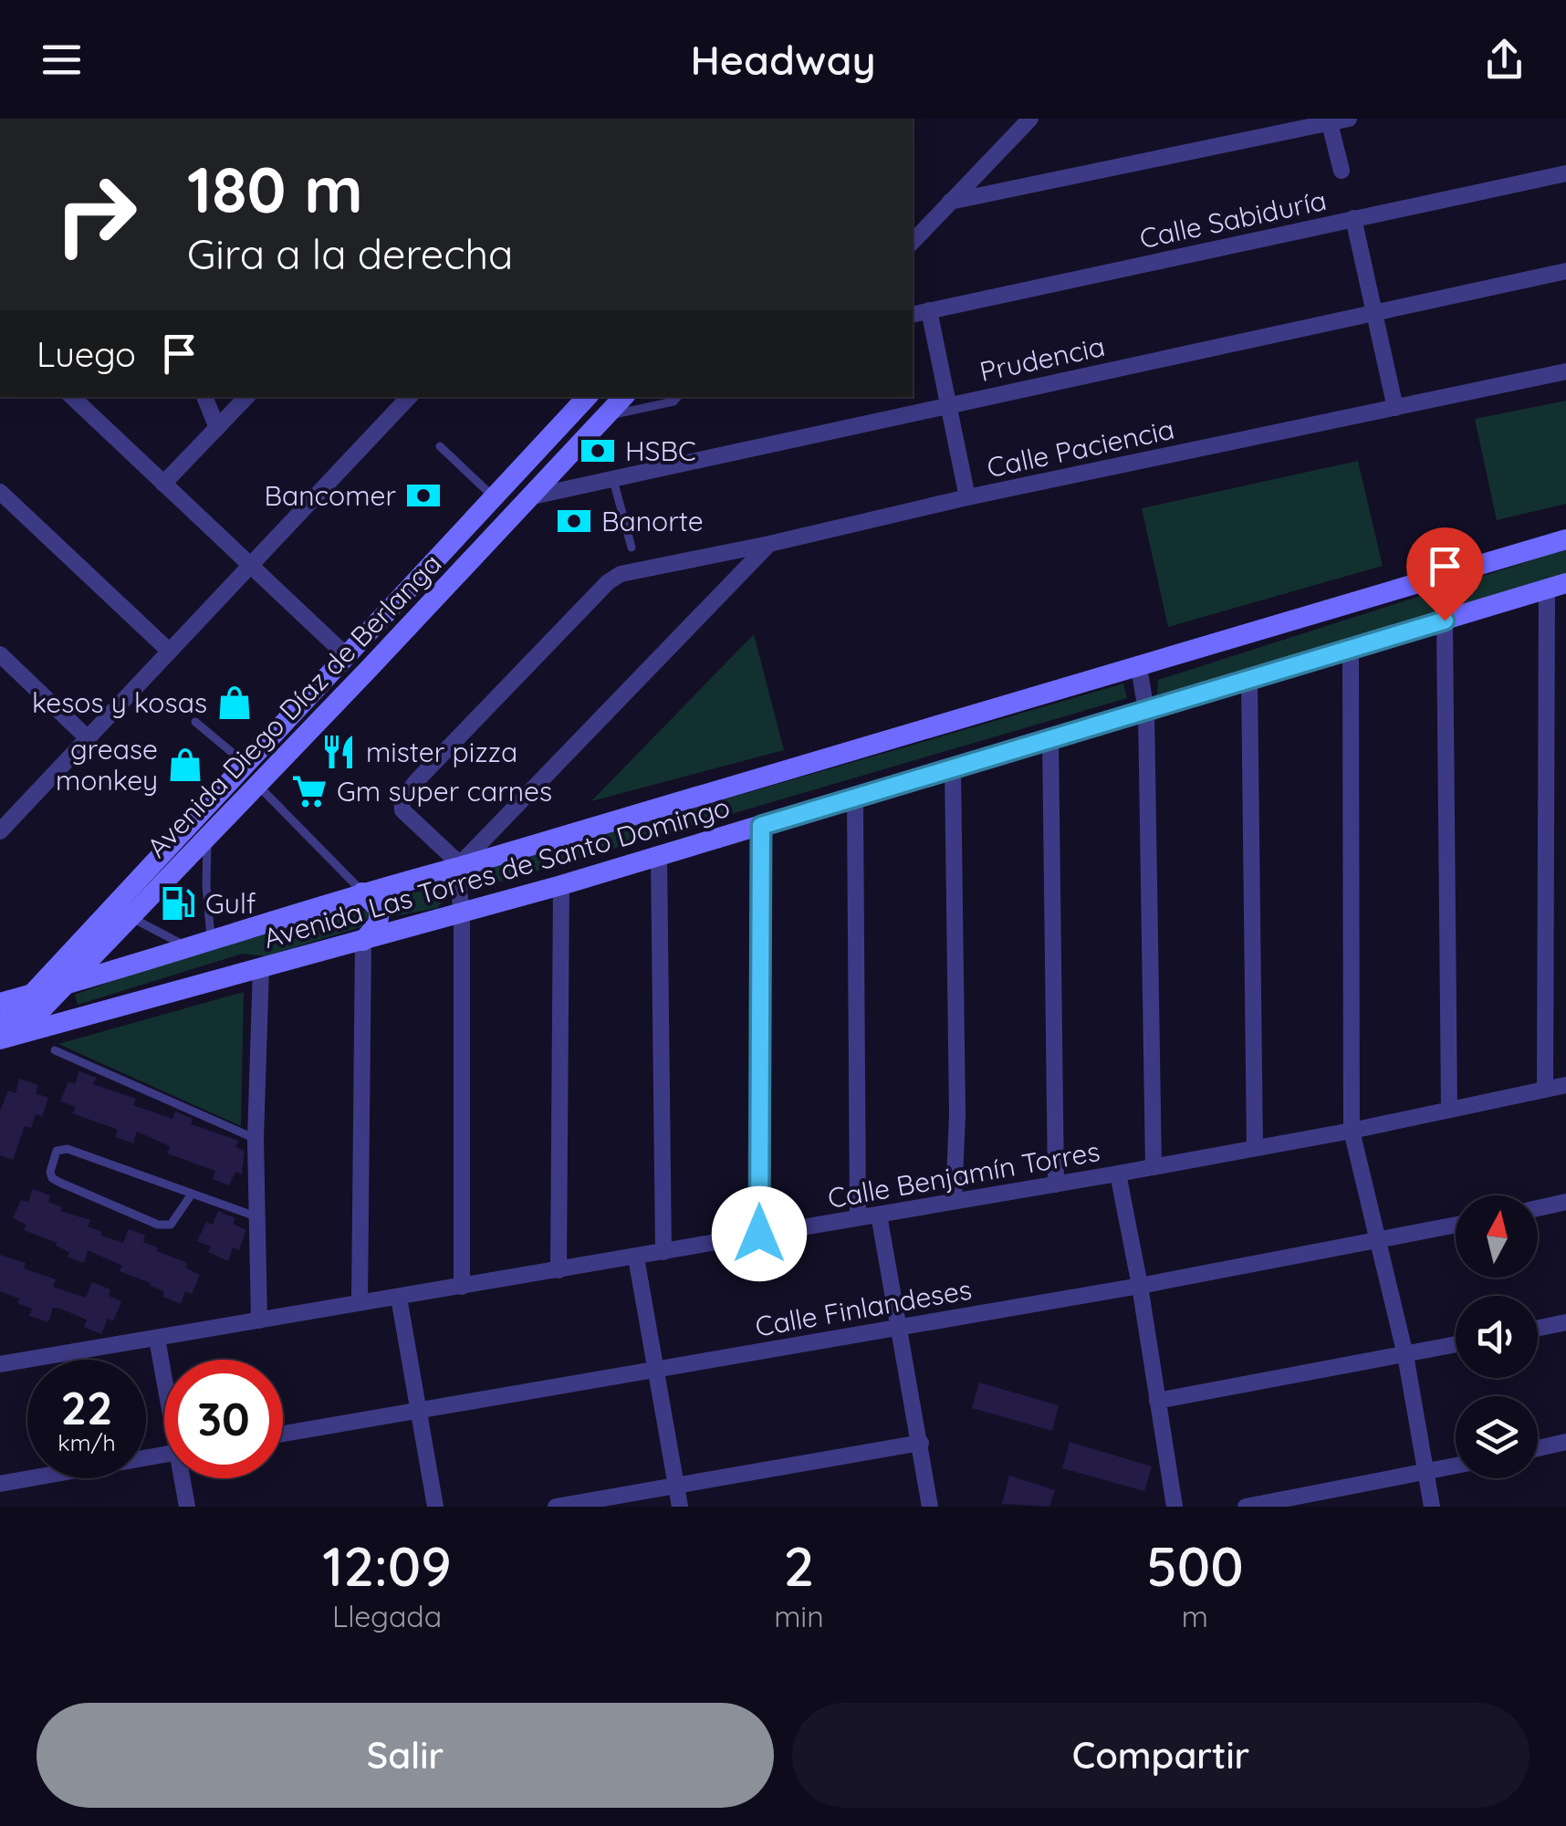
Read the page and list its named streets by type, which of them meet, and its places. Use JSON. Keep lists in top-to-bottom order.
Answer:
{
  "streets": {
    "street": [
      "Calle Sabiduría",
      "Prudencia",
      "Calle Paciencia",
      "Avenida Diego Díaz de Berlanga",
      "Avenida Las Torres de Santo Domingo",
      "Calle Benjamín Torres",
      "Calle Finlandeses"
    ]
  },
  "crossings": [
    ["Prudencia", "Avenida Diego Díaz de Berlanga"],
    ["Calle Paciencia", "Avenida Las Torres de Santo Domingo"],
    ["Avenida Diego Díaz de Berlanga", "Avenida Las Torres de Santo Domingo"]
  ],
  "places": {
    "bank": ["HSBC", "Bancomer", "Banorte"],
    "shop": ["kesos y kosas", "grease monkey"],
    "restaurant": ["mister pizza"],
    "supermarket": ["Gm super carnes"],
    "fuel station": ["Gulf"]
  },
  "north": "top",
  "page": {
    "header": "Headway",
    "turn": ["180 m", "Gira a la derecha"],
    "then": "Luego",
    "speed": "22 km/h",
    "limit": "30",
    "eta": [
      "12:09",
      "Llegada",
      "2",
      "min",
      "500",
      "m"
    ],
    "buttons": ["Salir", "Compartir"]
  }
}
